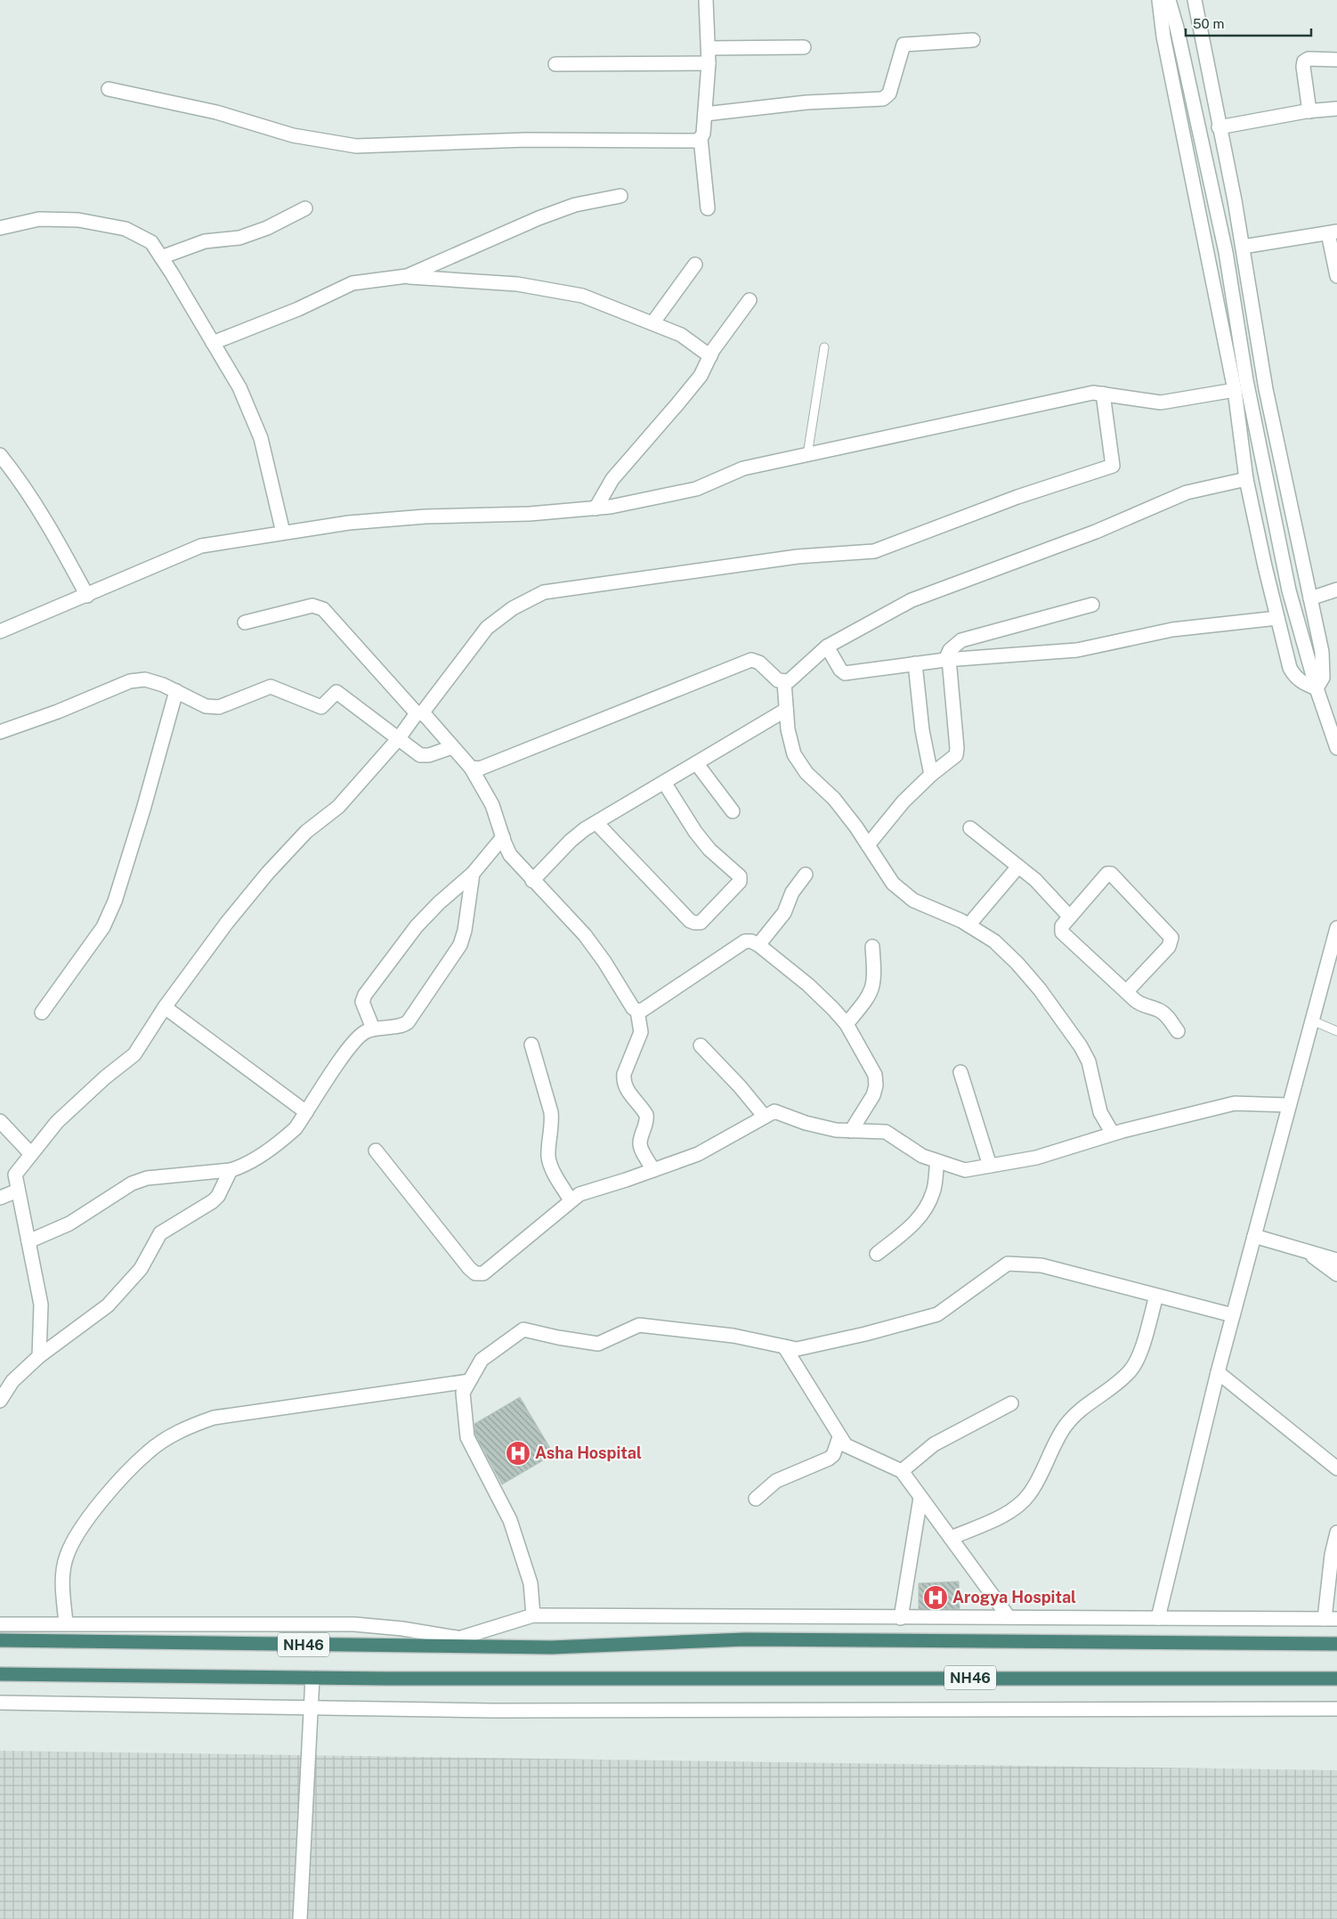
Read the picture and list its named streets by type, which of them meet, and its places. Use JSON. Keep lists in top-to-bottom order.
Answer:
{
  "streets": {
    "highway": ["NH46"]
  },
  "places": {
    "hospital": ["Asha Hospital", "Arogya Hospital"]
  },
  "scale_bar": "50 m"
}
